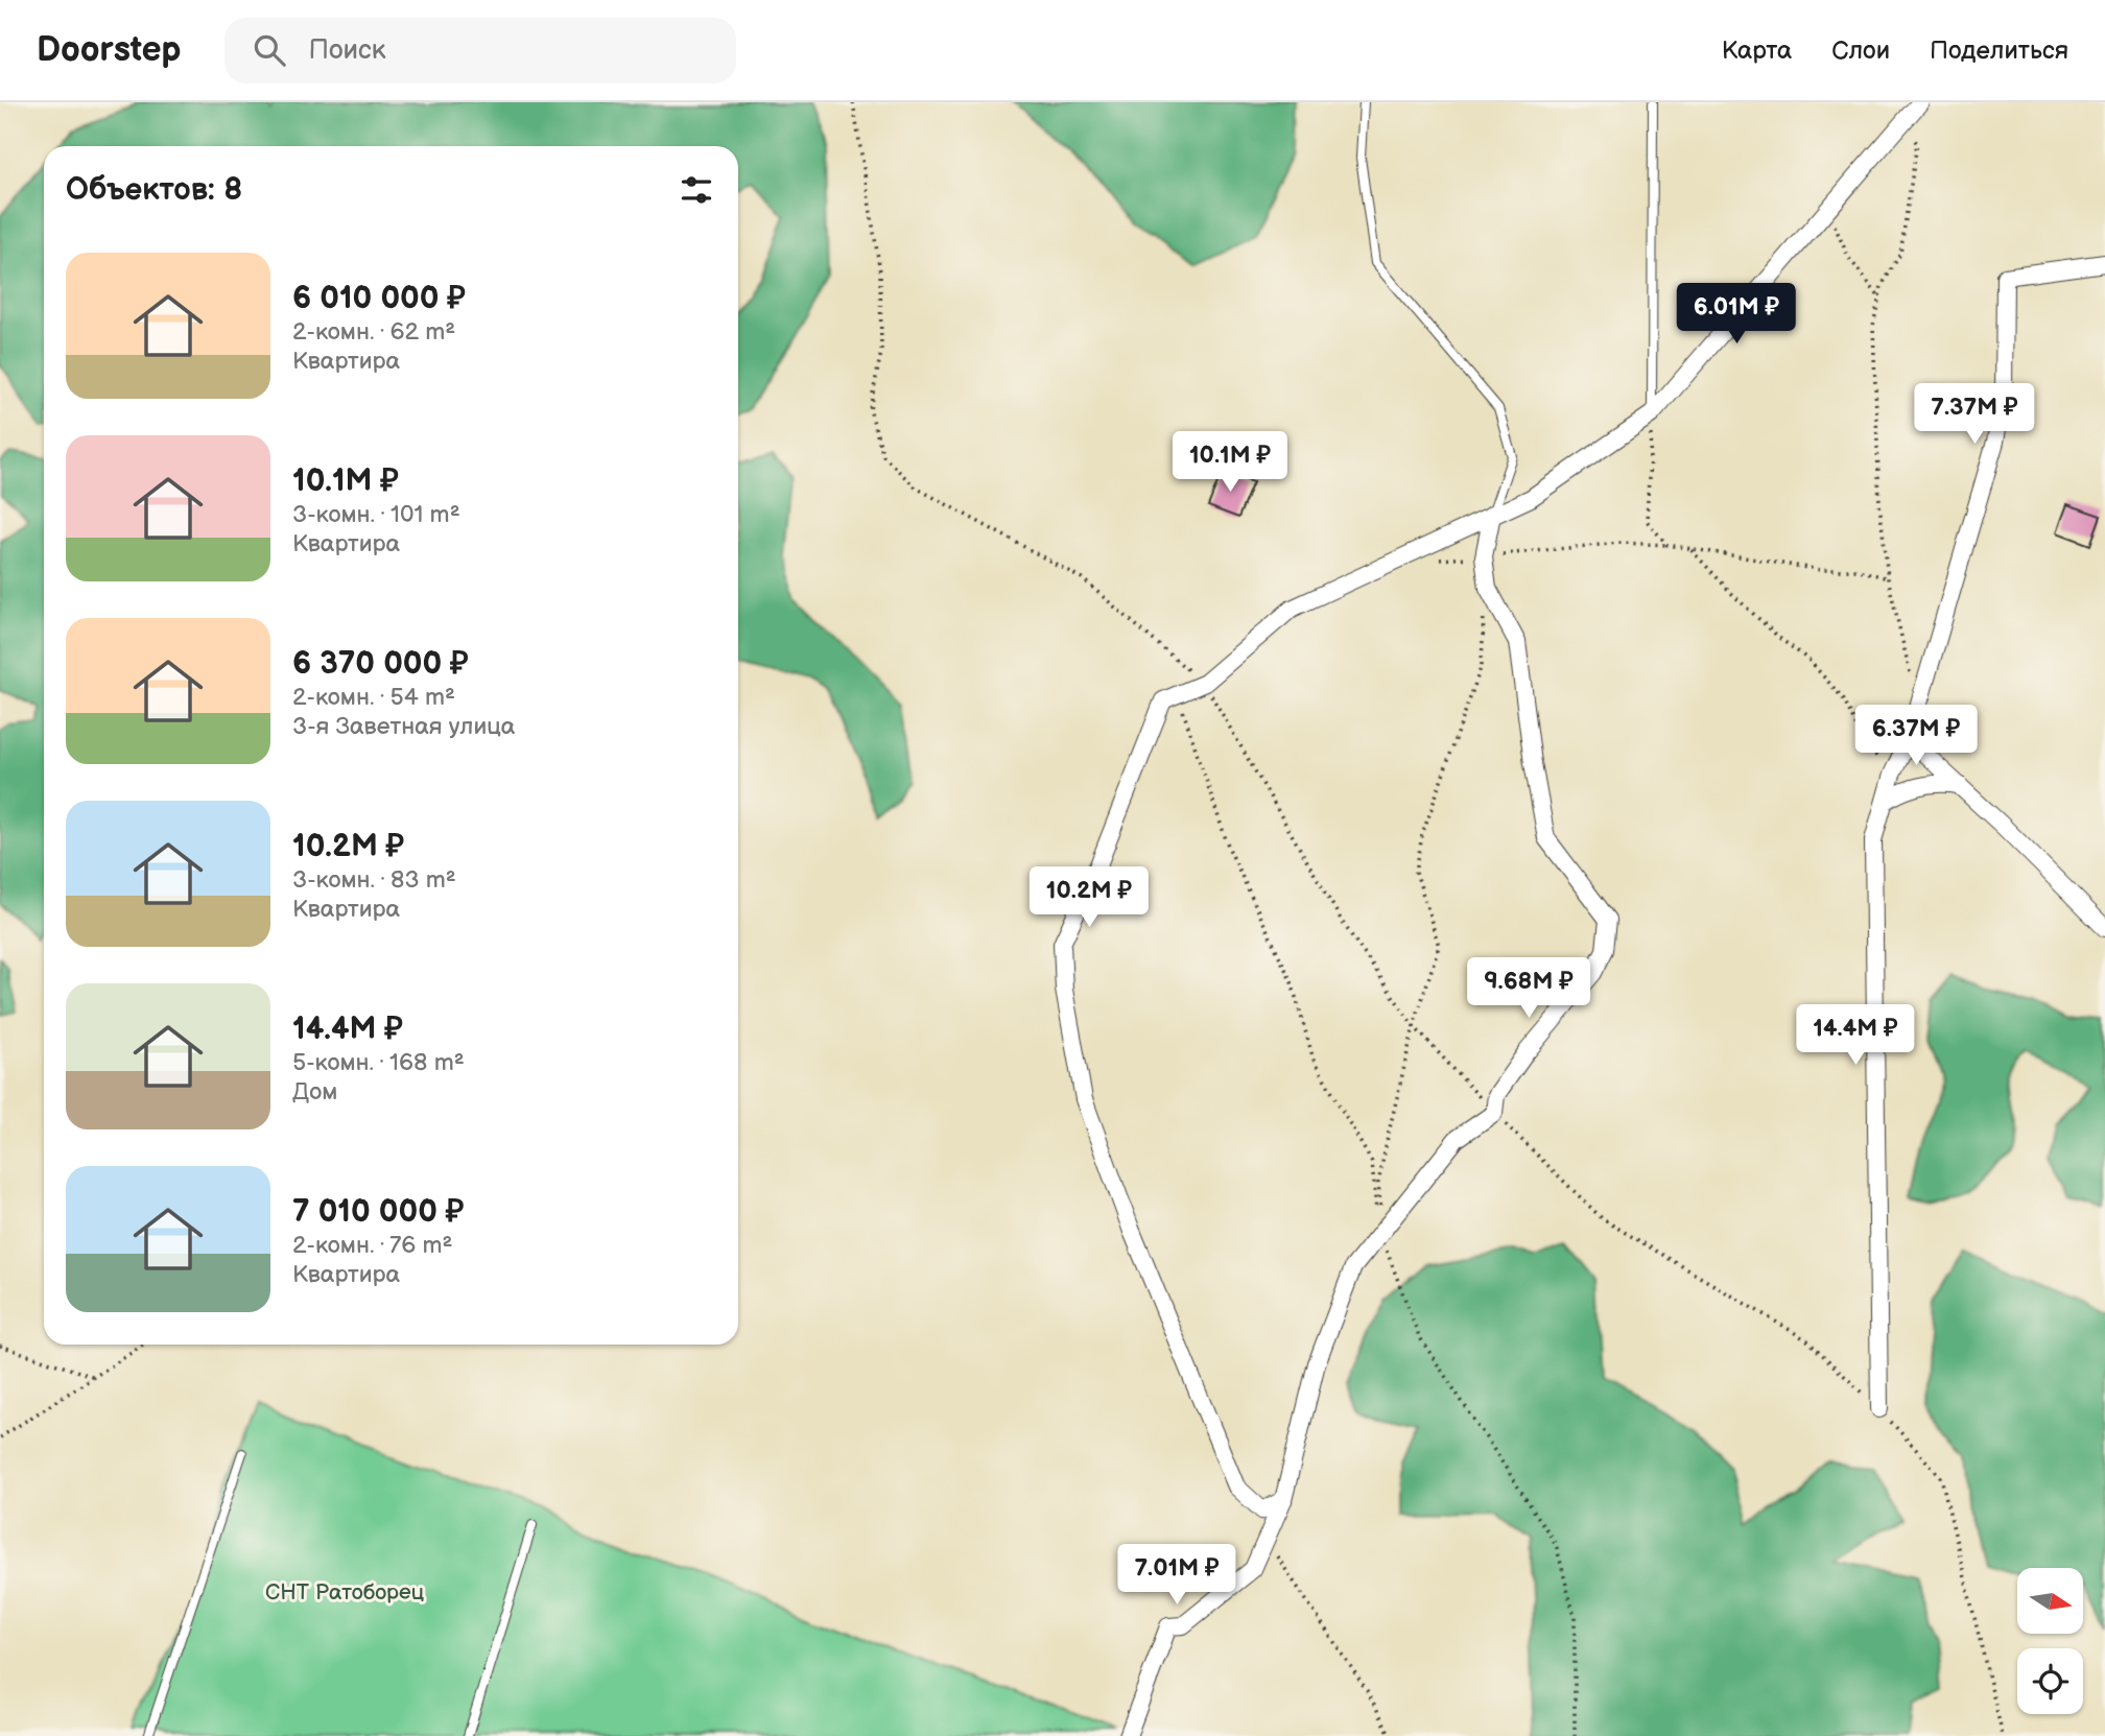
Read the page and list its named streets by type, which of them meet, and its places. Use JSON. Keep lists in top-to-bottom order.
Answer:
{
  "parks": ["СНТ Ратоборец"],
  "north": "right",
  "page": {
    "header": "Doorstep",
    "search": "Поиск",
    "nav": ["Карта", "Слои", "Поделиться"],
    "heading": "Объектов: 8",
    "list": [
      {
        "name": "6 010 000 ₽",
        "note": "2-комн. · 62 m² · Квартира"
      },
      {
        "name": "10.1M ₽",
        "note": "3-комн. · 101 m² · Квартира"
      },
      {
        "name": "6 370 000 ₽",
        "note": "2-комн. · 54 m² · 3-я Заветная улица"
      },
      {
        "name": "10.2M ₽",
        "note": "3-комн. · 83 m² · Квартира"
      },
      {
        "name": "14.4M ₽",
        "note": "5-комн. · 168 m² · Дом"
      },
      {
        "name": "7 010 000 ₽",
        "note": "2-комн. · 76 m² · Квартира"
      }
    ],
    "price": [
      "6.01M ₽",
      "7.37M ₽",
      "10.1M ₽",
      "6.37M ₽",
      "10.2M ₽",
      "9.68M ₽",
      "14.4M ₽",
      "7.01M ₽"
    ]
  }
}
